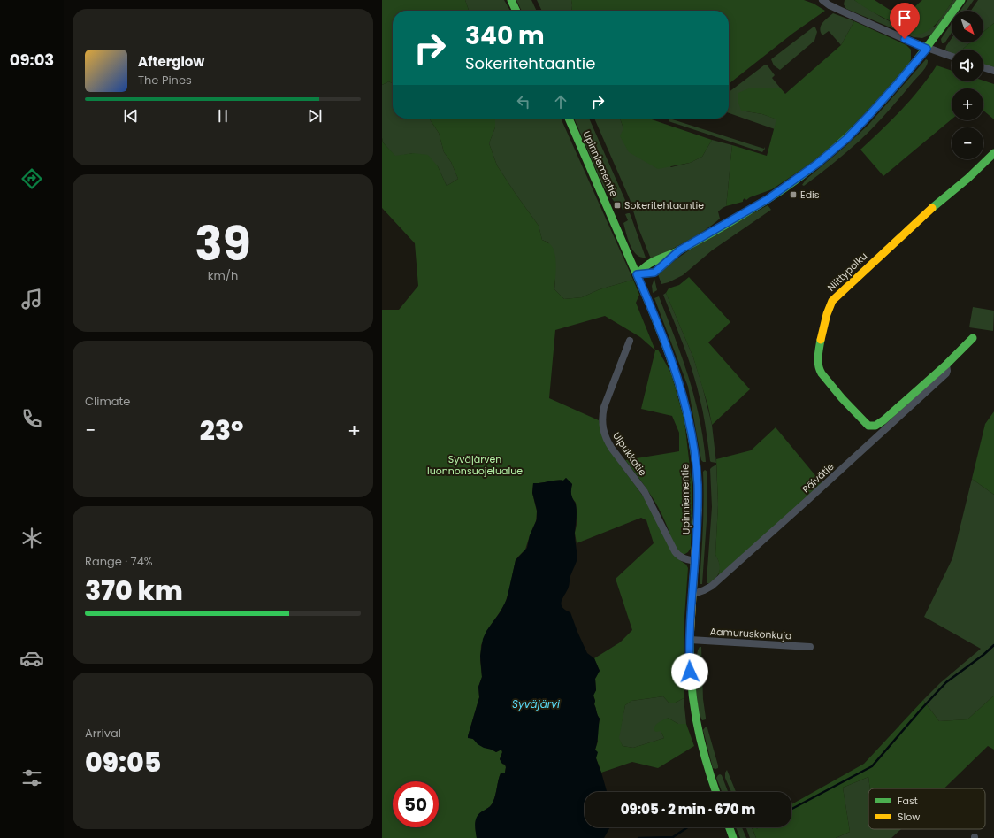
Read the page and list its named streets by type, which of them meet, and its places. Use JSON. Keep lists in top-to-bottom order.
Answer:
{
  "streets": {
    "street": [
      "Upinniementie",
      "Niittypolku",
      "Ulpukkatie",
      "Päivätie",
      "Aamuruskonkuja"
    ]
  },
  "crossings": [
    ["Upinniementie", "Ulpukkatie"],
    ["Upinniementie", "Päivätie"],
    ["Upinniementie", "Aamuruskonkuja"],
    ["Niittypolku", "Päivätie"]
  ],
  "water": ["Syväjärvi"],
  "parks": ["Syväjärven luonnonsuojelualue"],
  "places": {
    "transit": ["Edis", "Sokeritehtaantie"]
  },
  "legend": ["Fast", "Slow"],
  "north": "bottom right",
  "page": {
    "tabs": "09:03",
    "map_buttons": ["+", "−"],
    "turn": ["340 m", "Sokeritehtaantie"],
    "song": ["Afterglow", "The Pines"],
    "tile": [
      ["39", "km/h"],
      "Climate",
      ["Range · 74%", "370 km"],
      ["Arrival", "09:05"]
    ],
    "heat": ["−", "23°", "+"],
    "limit": "50",
    "trip": "09:05 · 2 min · 670 m"
  }
}
